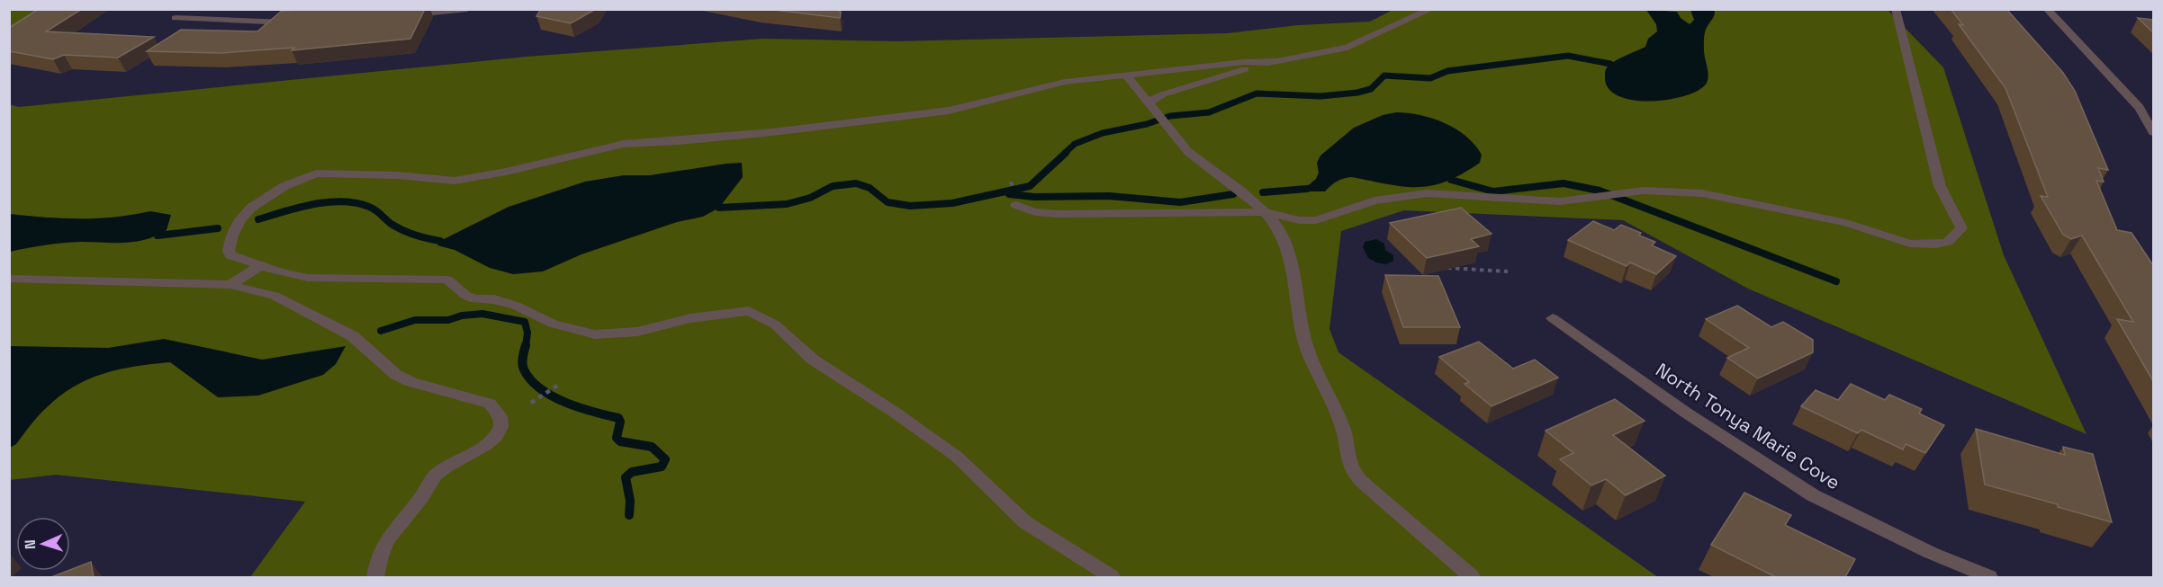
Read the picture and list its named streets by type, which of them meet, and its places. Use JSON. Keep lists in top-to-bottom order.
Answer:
{
  "streets": {
    "street": ["North Tonya Marie Cove"]
  },
  "north": "left"
}
